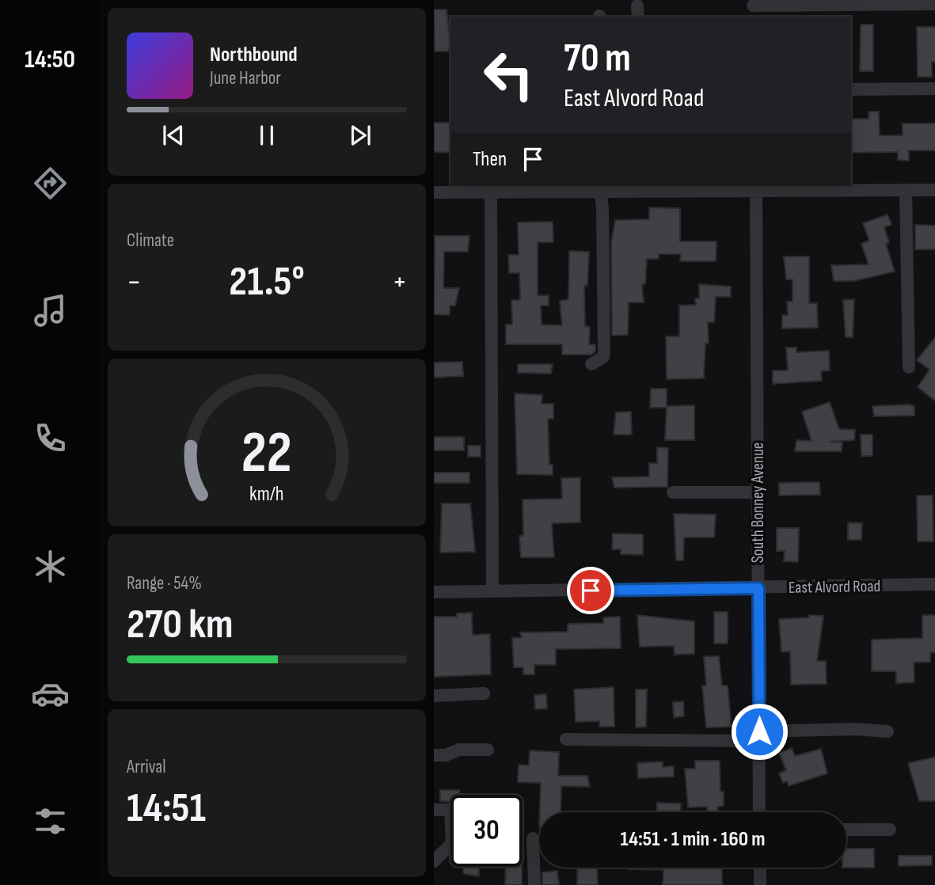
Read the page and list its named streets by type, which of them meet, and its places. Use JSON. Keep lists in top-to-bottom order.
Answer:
{
  "streets": {
    "street": ["South Bonney Avenue", "East Alvord Road"]
  },
  "crossings": [
    ["South Bonney Avenue", "East Alvord Road"]
  ],
  "page": {
    "tabs": "14:50",
    "turn": ["70 m", "East Alvord Road"],
    "song": ["Northbound", "June Harbor"],
    "then": "Then",
    "tile": [
      "Climate",
      ["Range · 54%", "270 km"],
      ["Arrival", "14:51"]
    ],
    "heat": ["−", "21.5°", "+"],
    "limit": "30",
    "trip": "14:51 · 1 min · 160 m",
    "gauge": ["22", "km/h"]
  }
}
